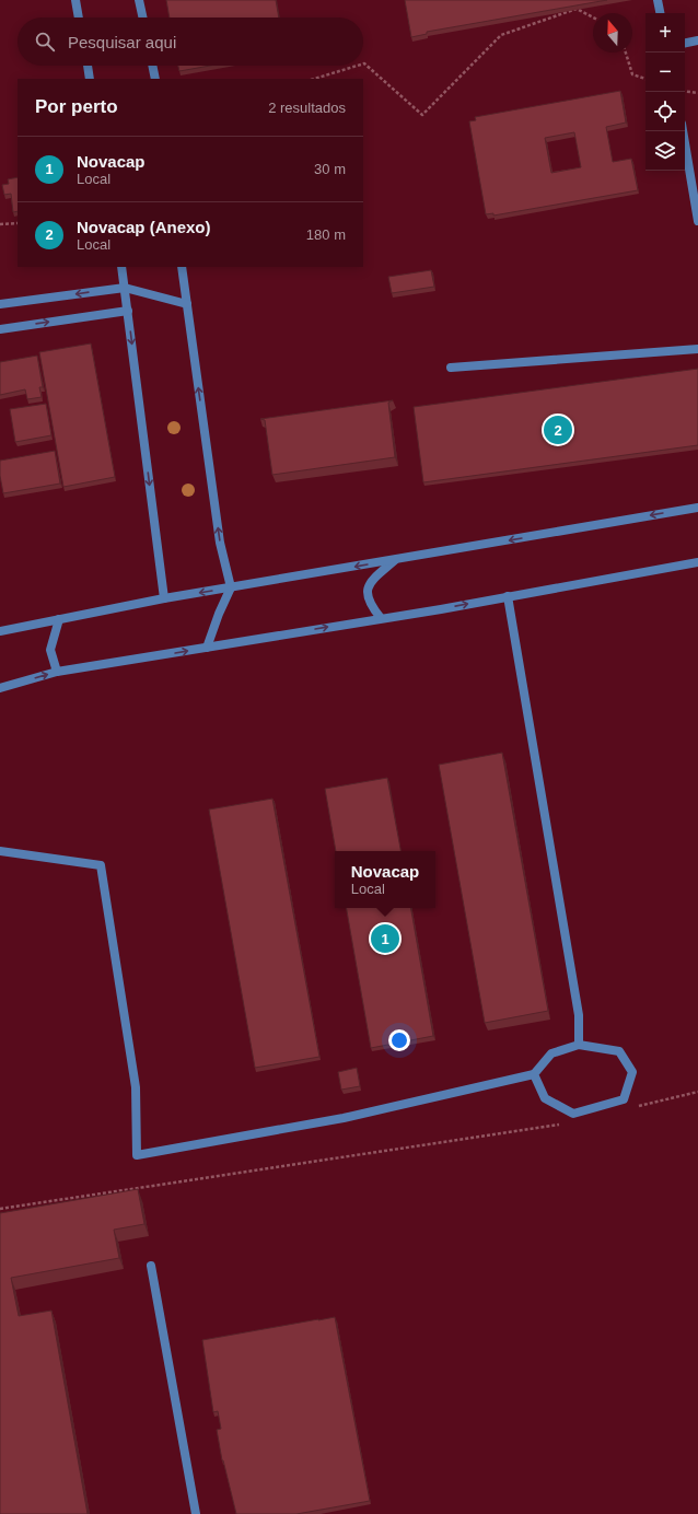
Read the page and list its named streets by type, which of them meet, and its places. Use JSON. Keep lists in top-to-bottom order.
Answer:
{
  "north": "top",
  "page": {
    "map_buttons": ["+", "−"],
    "search": "Pesquisar aqui",
    "heading": ["Por perto", "2 resultados"],
    "list": [
      {
        "mark": "1",
        "name": "Novacap",
        "note": "Local",
        "value": "30 m"
      },
      {
        "mark": "2",
        "name": "Novacap (Anexo)",
        "note": "Local",
        "value": "180 m"
      }
    ],
    "pins": ["2", "1"],
    "popup": ["Novacap", "Local"]
  }
}
